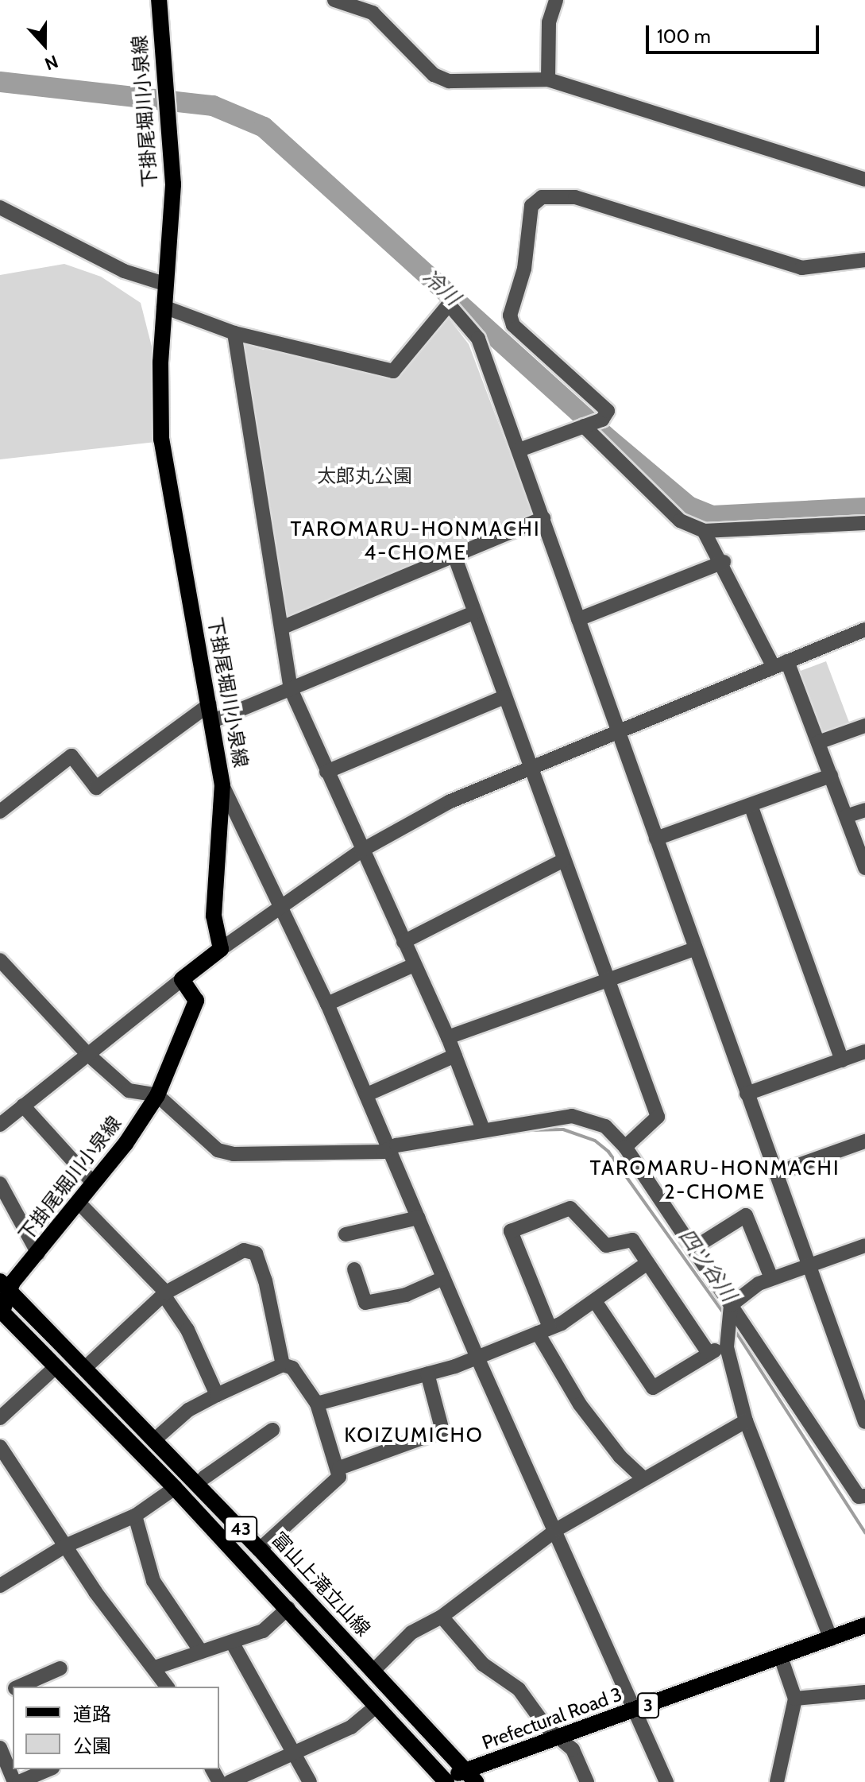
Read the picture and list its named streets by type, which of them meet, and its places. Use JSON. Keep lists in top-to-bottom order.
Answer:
{
  "streets": {
    "main road": [
      "下掛尾堀川小泉線",
      "43",
      "富山上滝立山線",
      "3",
      "Prefectural Road 3"
    ]
  },
  "crossings": [
    ["下掛尾堀川小泉線", "43"],
    ["下掛尾堀川小泉線", "富山上滝立山線"],
    ["43", "Prefectural Road 3"],
    ["富山上滝立山線", "Prefectural Road 3"]
  ],
  "districts": ["TAROMARU-HONMACHI 4-CHOME", "TAROMARU-HONMACHI 2-CHOME", "KOIZUMICHO"],
  "water": ["冷川", "四ツ谷川"],
  "parks": ["太郎丸公園"],
  "legend": ["道路", "公園"],
  "scale_bar": "100 m",
  "north": "bottom"
}
